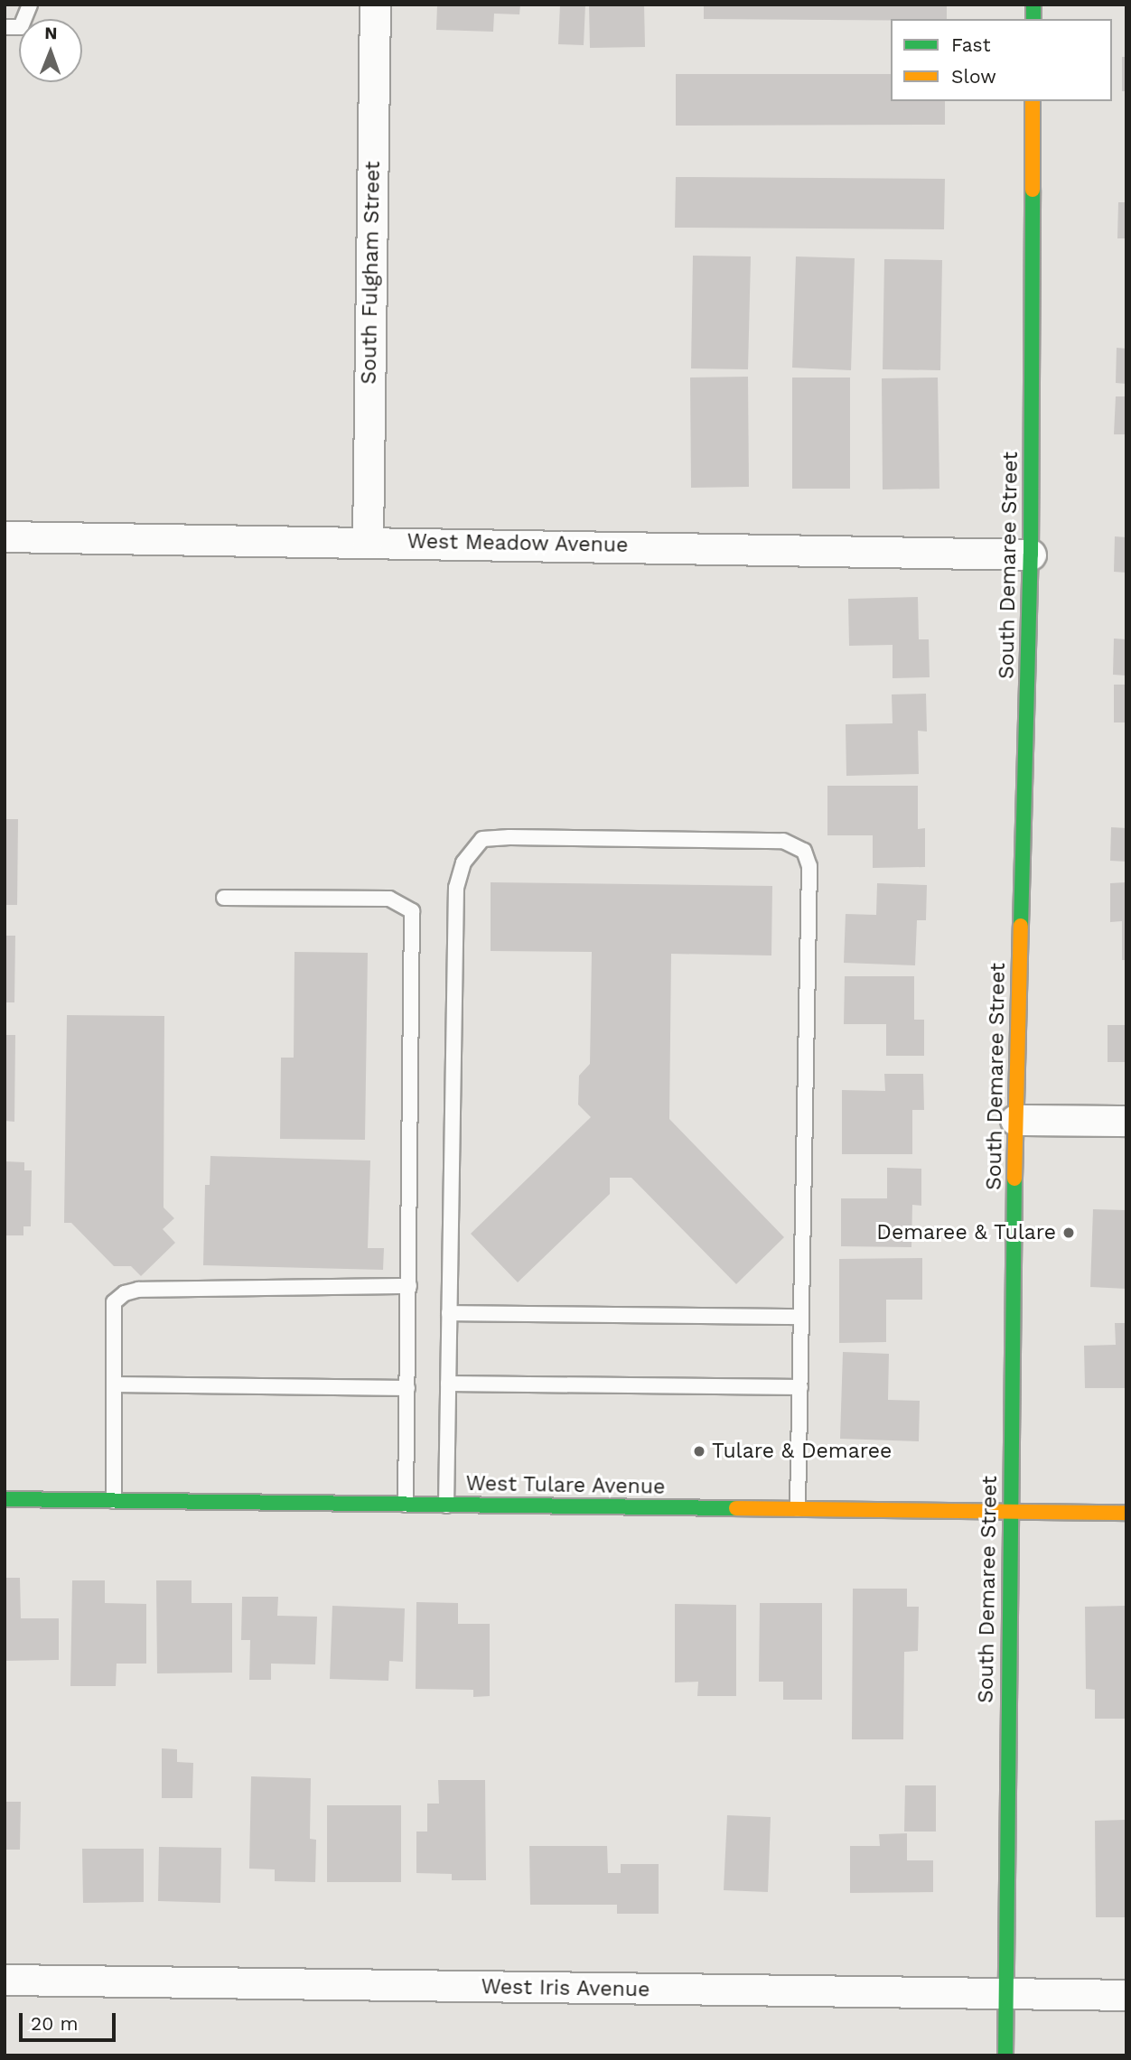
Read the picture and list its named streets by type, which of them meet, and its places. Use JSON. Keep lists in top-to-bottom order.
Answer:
{
  "streets": {
    "main road": ["South Demaree Street", "West Tulare Avenue"],
    "street": ["South Fulgham Street", "West Meadow Avenue", "West Iris Avenue"]
  },
  "crossings": [
    ["South Fulgham Street", "West Meadow Avenue"],
    ["West Meadow Avenue", "South Demaree Street"],
    ["South Demaree Street", "West Tulare Avenue"],
    ["South Demaree Street", "West Iris Avenue"]
  ],
  "places": ["Demaree & Tulare", "Tulare & Demaree"],
  "legend": ["Fast", "Slow"],
  "scale_bar": "20 m",
  "north": "top"
}
